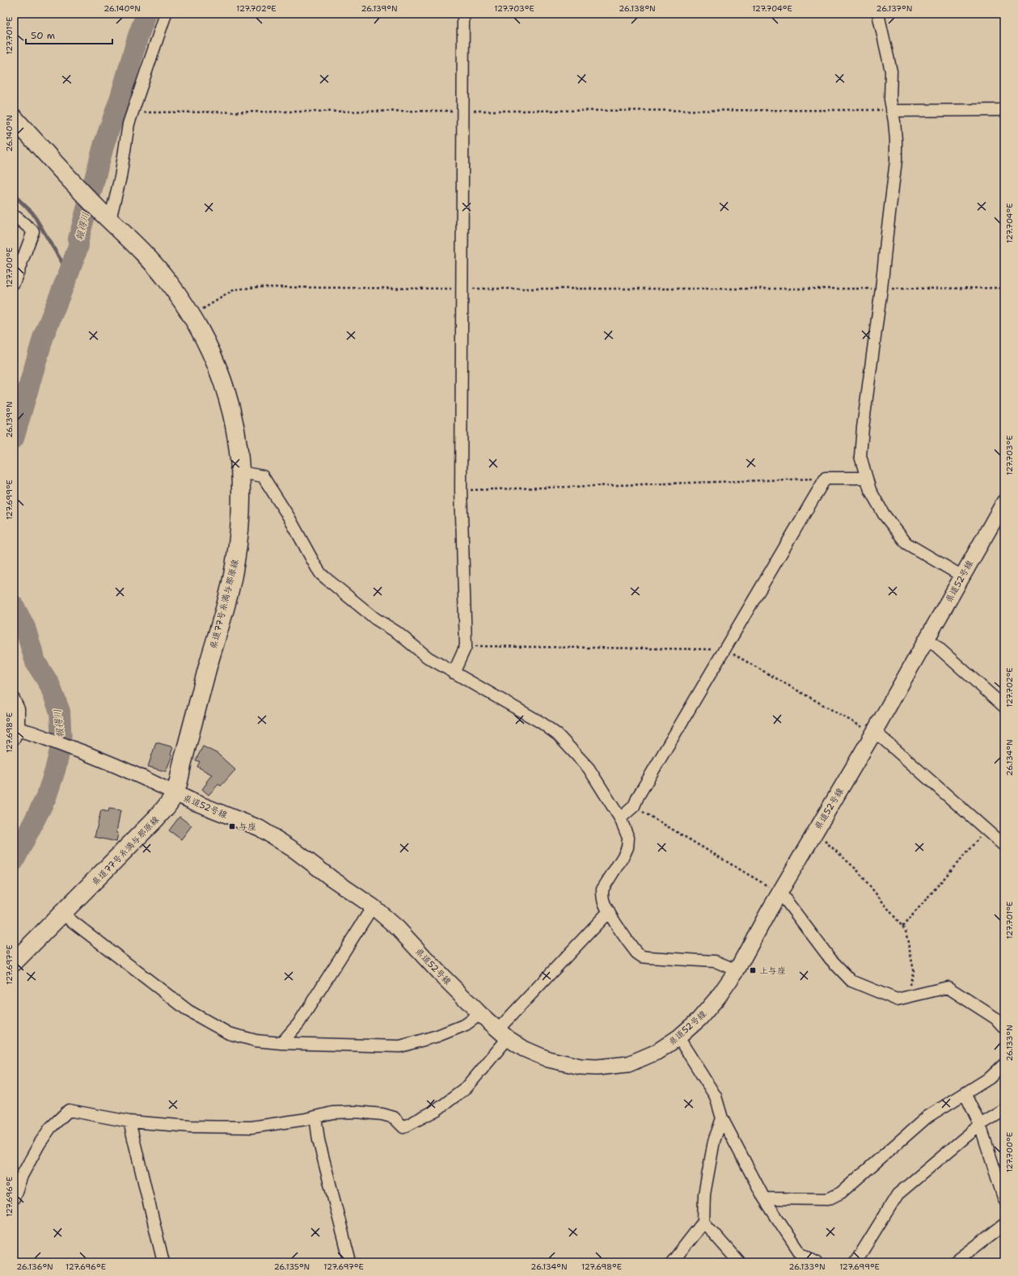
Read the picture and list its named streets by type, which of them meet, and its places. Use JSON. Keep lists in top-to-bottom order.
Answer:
{
  "streets": {
    "main road": ["県道52号線", "県道77号糸満与那原線"]
  },
  "crossings": [
    ["県道52号線", "県道77号糸満与那原線"]
  ],
  "water": ["報得川"],
  "places": {
    "transit": ["与座", "上与座"]
  },
  "scale_bar": "50 m",
  "coordinates": [
    "26.140°N",
    "127.702°E",
    "26.139°N",
    "127.703°E",
    "26.138°N",
    "127.704°E",
    "26.137°N",
    "127.701°E",
    "127.700°E",
    "127.699°E",
    "127.698°E",
    "26.134°N",
    "127.697°E",
    "26.133°N",
    "127.696°E",
    "26.136°N",
    "26.135°N"
  ]
}
